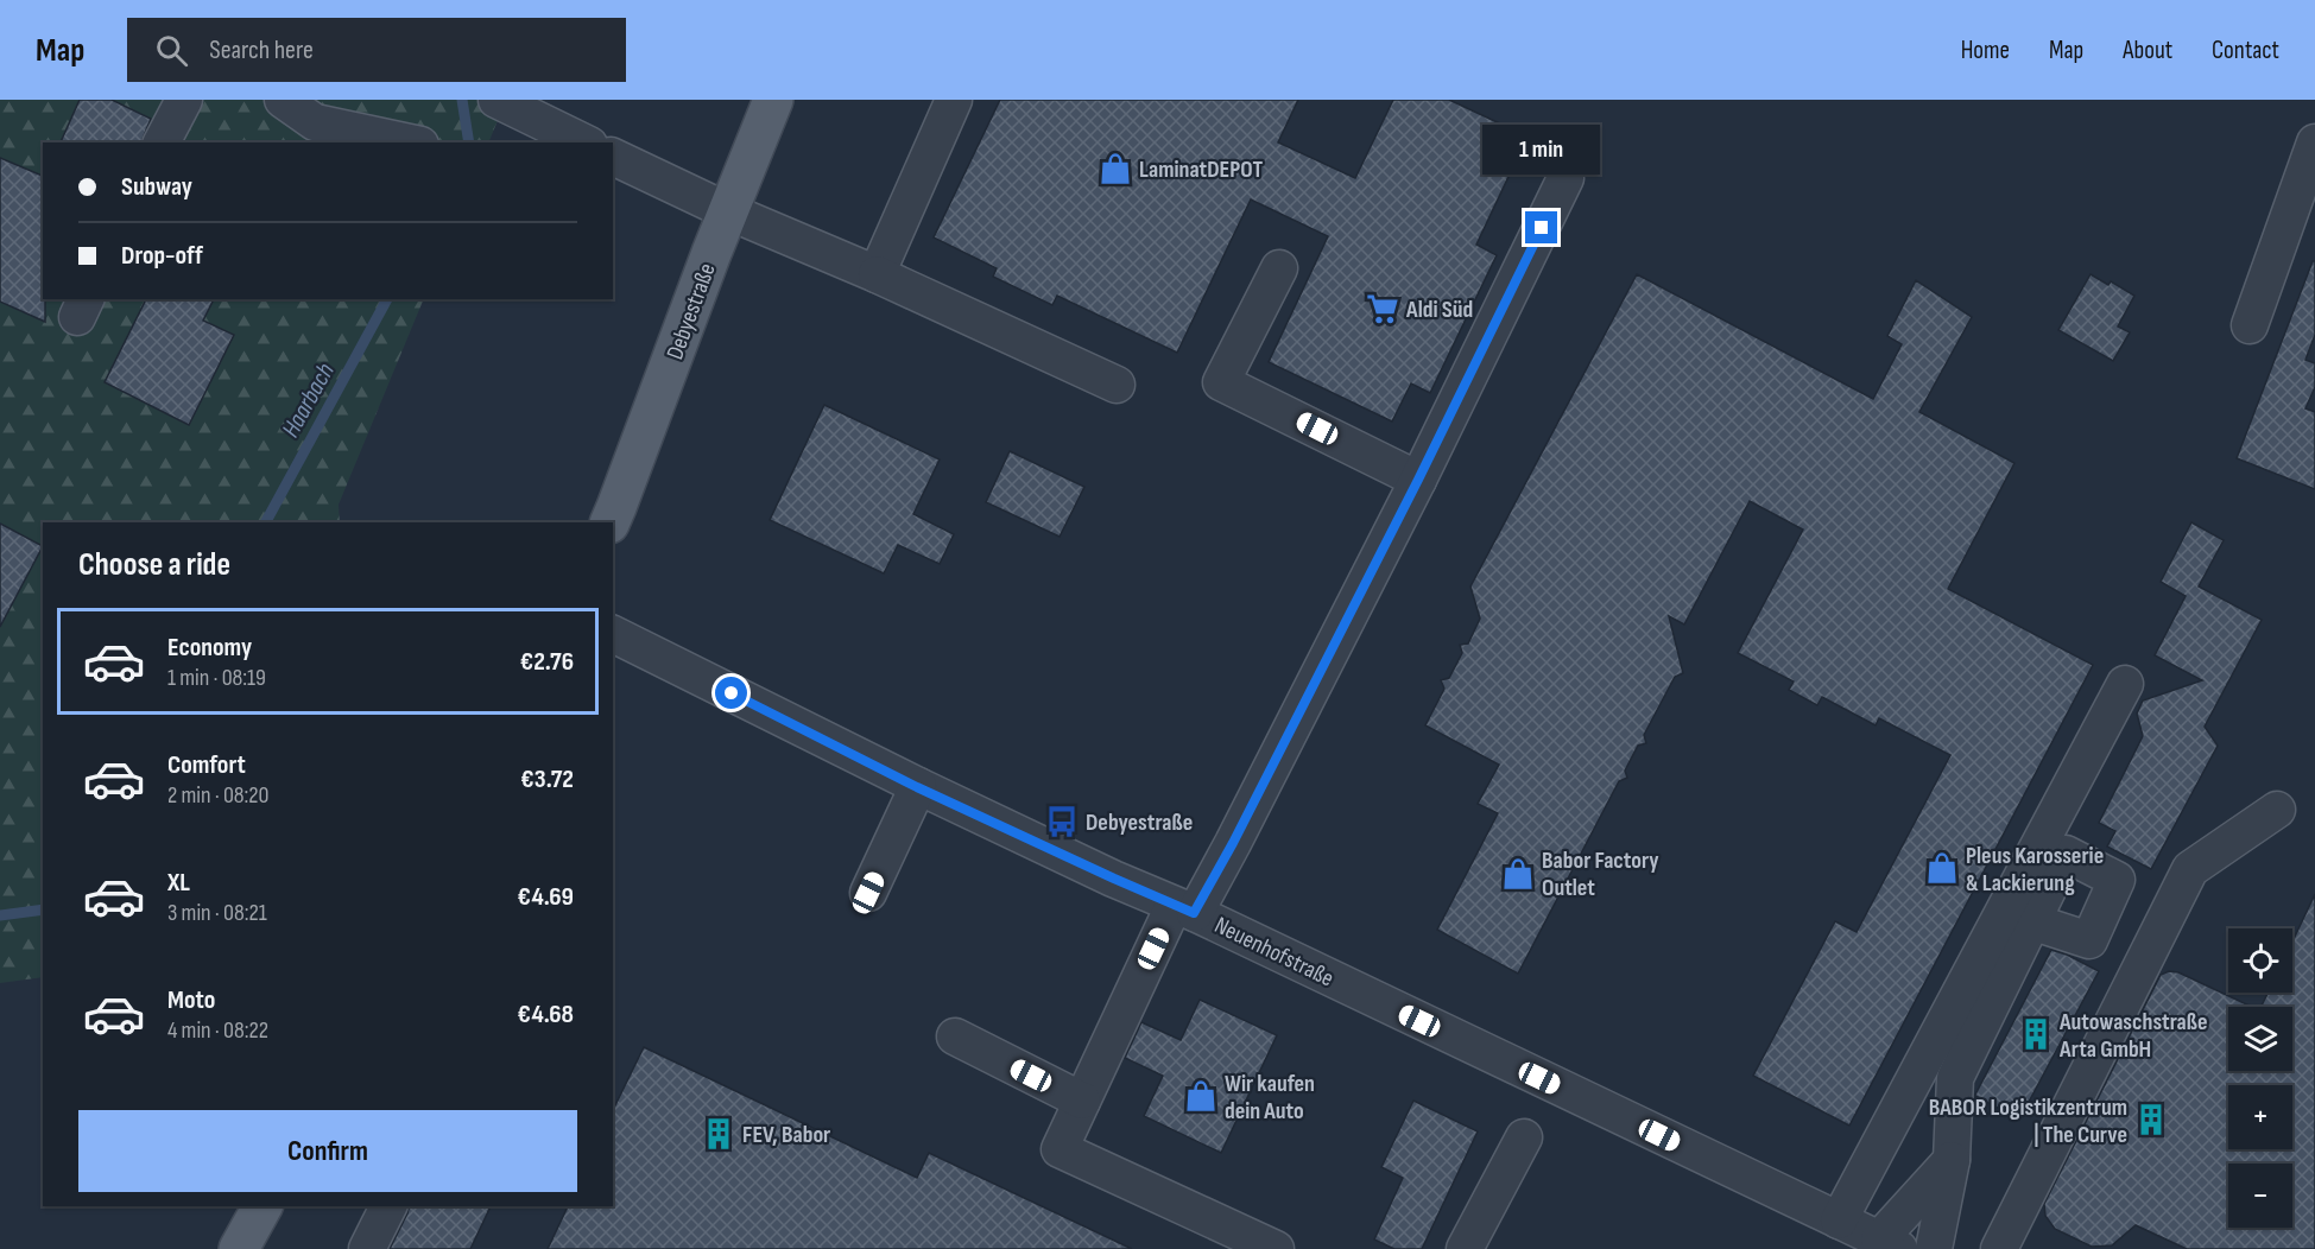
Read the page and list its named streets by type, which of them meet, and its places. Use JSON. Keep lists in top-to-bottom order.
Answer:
{
  "streets": {
    "main road": ["Debyestraße"],
    "street": ["Neuenhofstraße"]
  },
  "water": ["Haarbach"],
  "places": {
    "shop": [
      "LaminatDEPOT",
      "Pleus Karosserie & Lackierung",
      "Babor Factory Outlet",
      "Wir kaufen dein Auto"
    ],
    "supermarket": ["Aldi Süd"],
    "bus stop": ["Debyestraße"],
    "building": ["Autowaschstraße Arta GmbH", "BABOR Logistikzentrum | The Curve", "FEV, Babor"]
  },
  "page": {
    "header": "Map",
    "search": "Search here",
    "nav": [
      "Home",
      "Map",
      "About",
      "Contact"
    ],
    "bubble": "1 min",
    "banner": ["Subway", "Drop-off"],
    "heading": "Choose a ride",
    "list": [
      {
        "name": "Economy",
        "note": "1 min · 08:19",
        "value": "€2.76"
      },
      {
        "name": "Comfort",
        "note": "2 min · 08:20",
        "value": "€3.72"
      },
      {
        "name": "XL",
        "note": "3 min · 08:21",
        "value": "€4.69"
      },
      {
        "name": "Moto",
        "note": "4 min · 08:22",
        "value": "€4.68"
      }
    ],
    "map_buttons": ["+", "−"],
    "buttons": "Confirm"
  }
}
